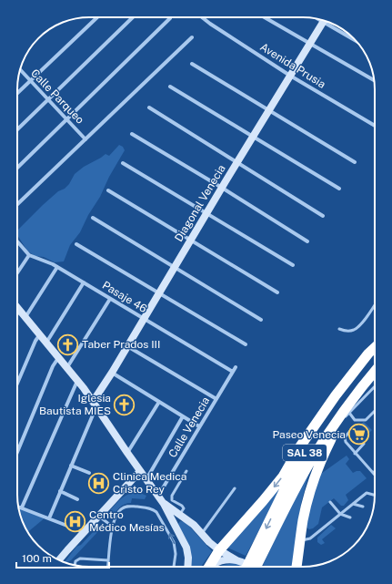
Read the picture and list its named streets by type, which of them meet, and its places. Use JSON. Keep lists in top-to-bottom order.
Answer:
{
  "streets": {
    "highway": ["SAL 38"],
    "street": [
      "Avenida Prusia",
      "Calle Parqueo",
      "Diagonal Venecia",
      "Pasaje 46",
      "Calle Venecia"
    ]
  },
  "crossings": [
    ["Avenida Prusia", "Diagonal Venecia"],
    ["Diagonal Venecia", "Pasaje 46"],
    ["Pasaje 46", "Calle Venecia"]
  ],
  "places": {
    "church": ["Taber Prados III", "Iglesia Bautista MIES"],
    "supermarket": ["Paseo Venecia"],
    "hospital": ["Clinica Medica Cristo Rey", "Centro Médico Mesías"]
  },
  "scale_bar": "100 m"
}
